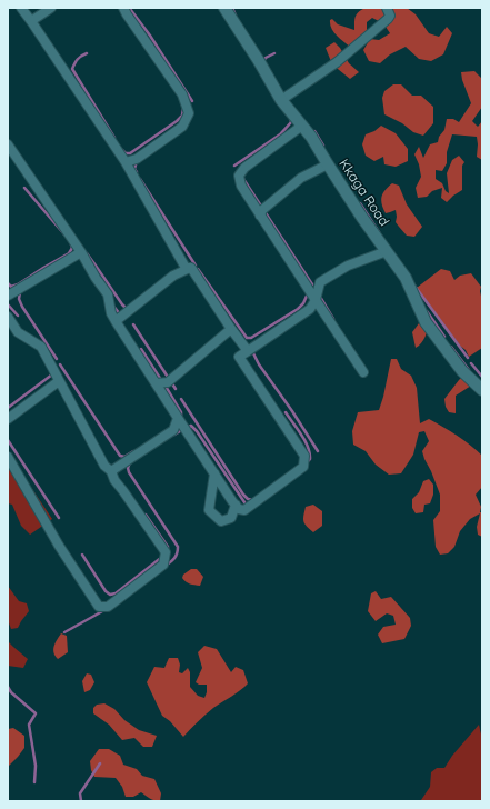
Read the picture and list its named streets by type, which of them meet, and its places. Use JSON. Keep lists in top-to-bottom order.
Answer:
{
  "streets": {
    "street": ["Kkaga Road"]
  }
}
